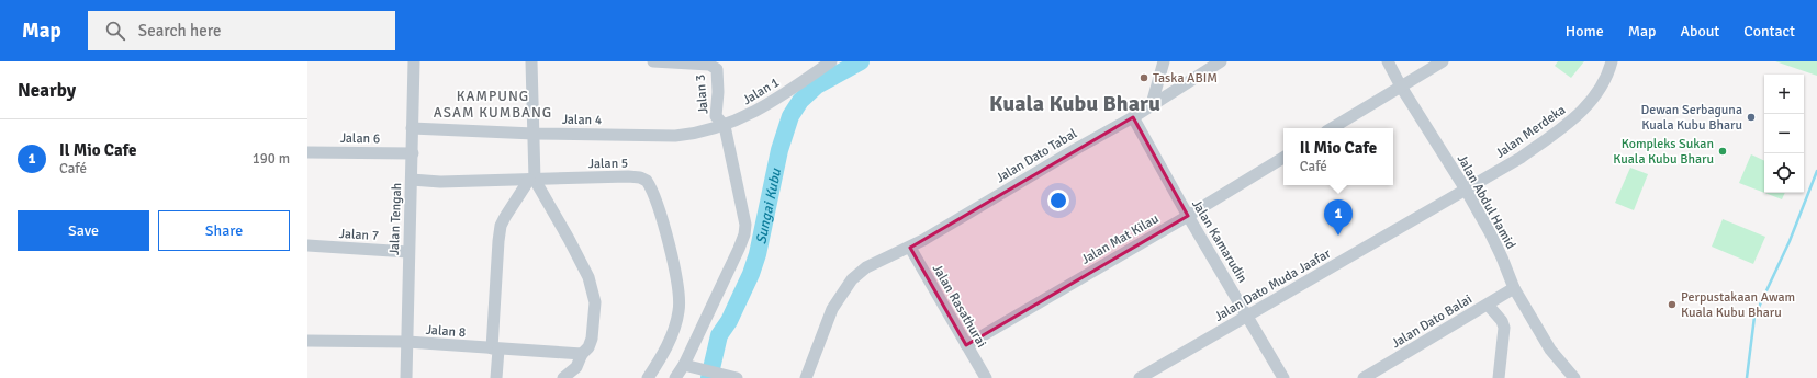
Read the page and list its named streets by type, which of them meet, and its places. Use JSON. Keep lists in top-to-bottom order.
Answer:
{
  "streets": {
    "street": [
      "Jalan 1",
      "Jalan 3",
      "Jalan 4",
      "Jalan Merdeka",
      "Jalan 6",
      "Jalan Dato Tabal",
      "Jalan 5",
      "Jalan Abdul Hamid",
      "Jalan Tengah",
      "Jalan 7",
      "Jalan Mat Kilau",
      "Jalan Kamarudin",
      "Jalan Dato Muda Jaafar",
      "Jalan Rasathurai",
      "Jalan Dato Balai",
      "Jalan 8"
    ]
  },
  "crossings": [
    ["Jalan 1", "Jalan 3"],
    ["Jalan 1", "Jalan 4"],
    ["Jalan 3", "Jalan 4"],
    ["Jalan 4", "Jalan Tengah"],
    ["Jalan Merdeka", "Jalan Abdul Hamid"],
    ["Jalan Merdeka", "Jalan Dato Muda Jaafar"],
    ["Jalan 6", "Jalan Tengah"],
    ["Jalan Dato Tabal", "Jalan Kamarudin"],
    ["Jalan Dato Tabal", "Jalan Rasathurai"],
    ["Jalan 5", "Jalan Tengah"],
    ["Jalan Abdul Hamid", "Jalan Dato Muda Jaafar"],
    ["Jalan Abdul Hamid", "Jalan Dato Balai"],
    ["Jalan Tengah", "Jalan 7"],
    ["Jalan Tengah", "Jalan 8"],
    ["Jalan Mat Kilau", "Jalan Kamarudin"],
    ["Jalan Mat Kilau", "Jalan Rasathurai"],
    ["Jalan Kamarudin", "Jalan Dato Muda Jaafar"]
  ],
  "districts": ["KAMPUNG ASAM KUMBANG", "Kuala Kubu Bharu"],
  "water": ["Sungai Kubu"],
  "places": [
    "Taska ABIM",
    "Dewan Serbaguna Kuala Kubu Bharu",
    "Kompleks Sukan Kuala Kubu Bharu",
    "Perpustakaan Awam Kuala Kubu Bharu"
  ],
  "page": {
    "header": "Map",
    "search": "Search here",
    "nav": [
      "Home",
      "Map",
      "About",
      "Contact"
    ],
    "heading": "Nearby",
    "map_buttons": ["+", "−"],
    "list": [
      {
        "mark": "1",
        "name": "Il Mio Cafe",
        "note": "Café",
        "value": "190 m"
      }
    ],
    "popup": ["Il Mio Cafe", "Café"],
    "buttons": ["Save", "Share"],
    "pins": "1"
  }
}
